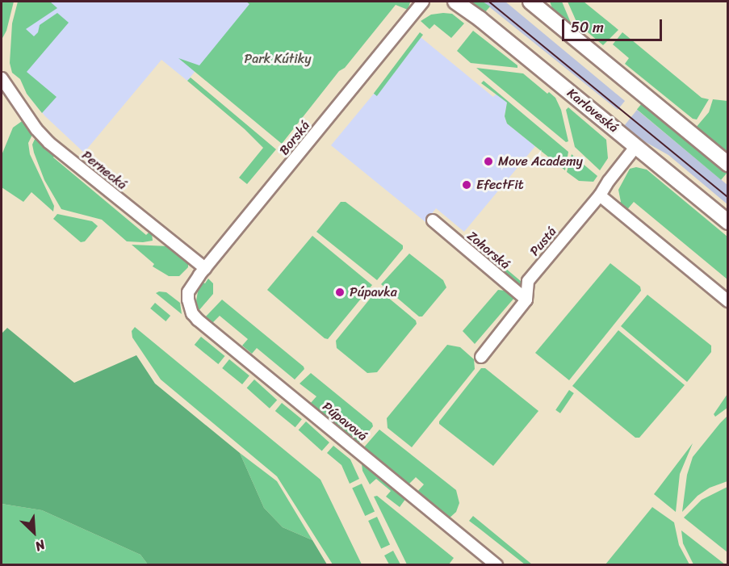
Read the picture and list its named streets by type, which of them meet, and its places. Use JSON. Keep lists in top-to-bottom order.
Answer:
{
  "streets": {
    "main road": ["Karloveská"],
    "street": [
      "Borská",
      "Pernecká",
      "Pustá",
      "Zohorská",
      "Púpavová"
    ]
  },
  "crossings": [
    ["Karloveská", "Pustá"],
    ["Borská", "Pernecká"],
    ["Borská", "Púpavová"],
    ["Pustá", "Zohorská"]
  ],
  "parks": ["Park Kútiky"],
  "places": ["Move Academy", "EfectFit", "Púpavka"],
  "scale_bar": "50 m",
  "north": "bottom right"
}
